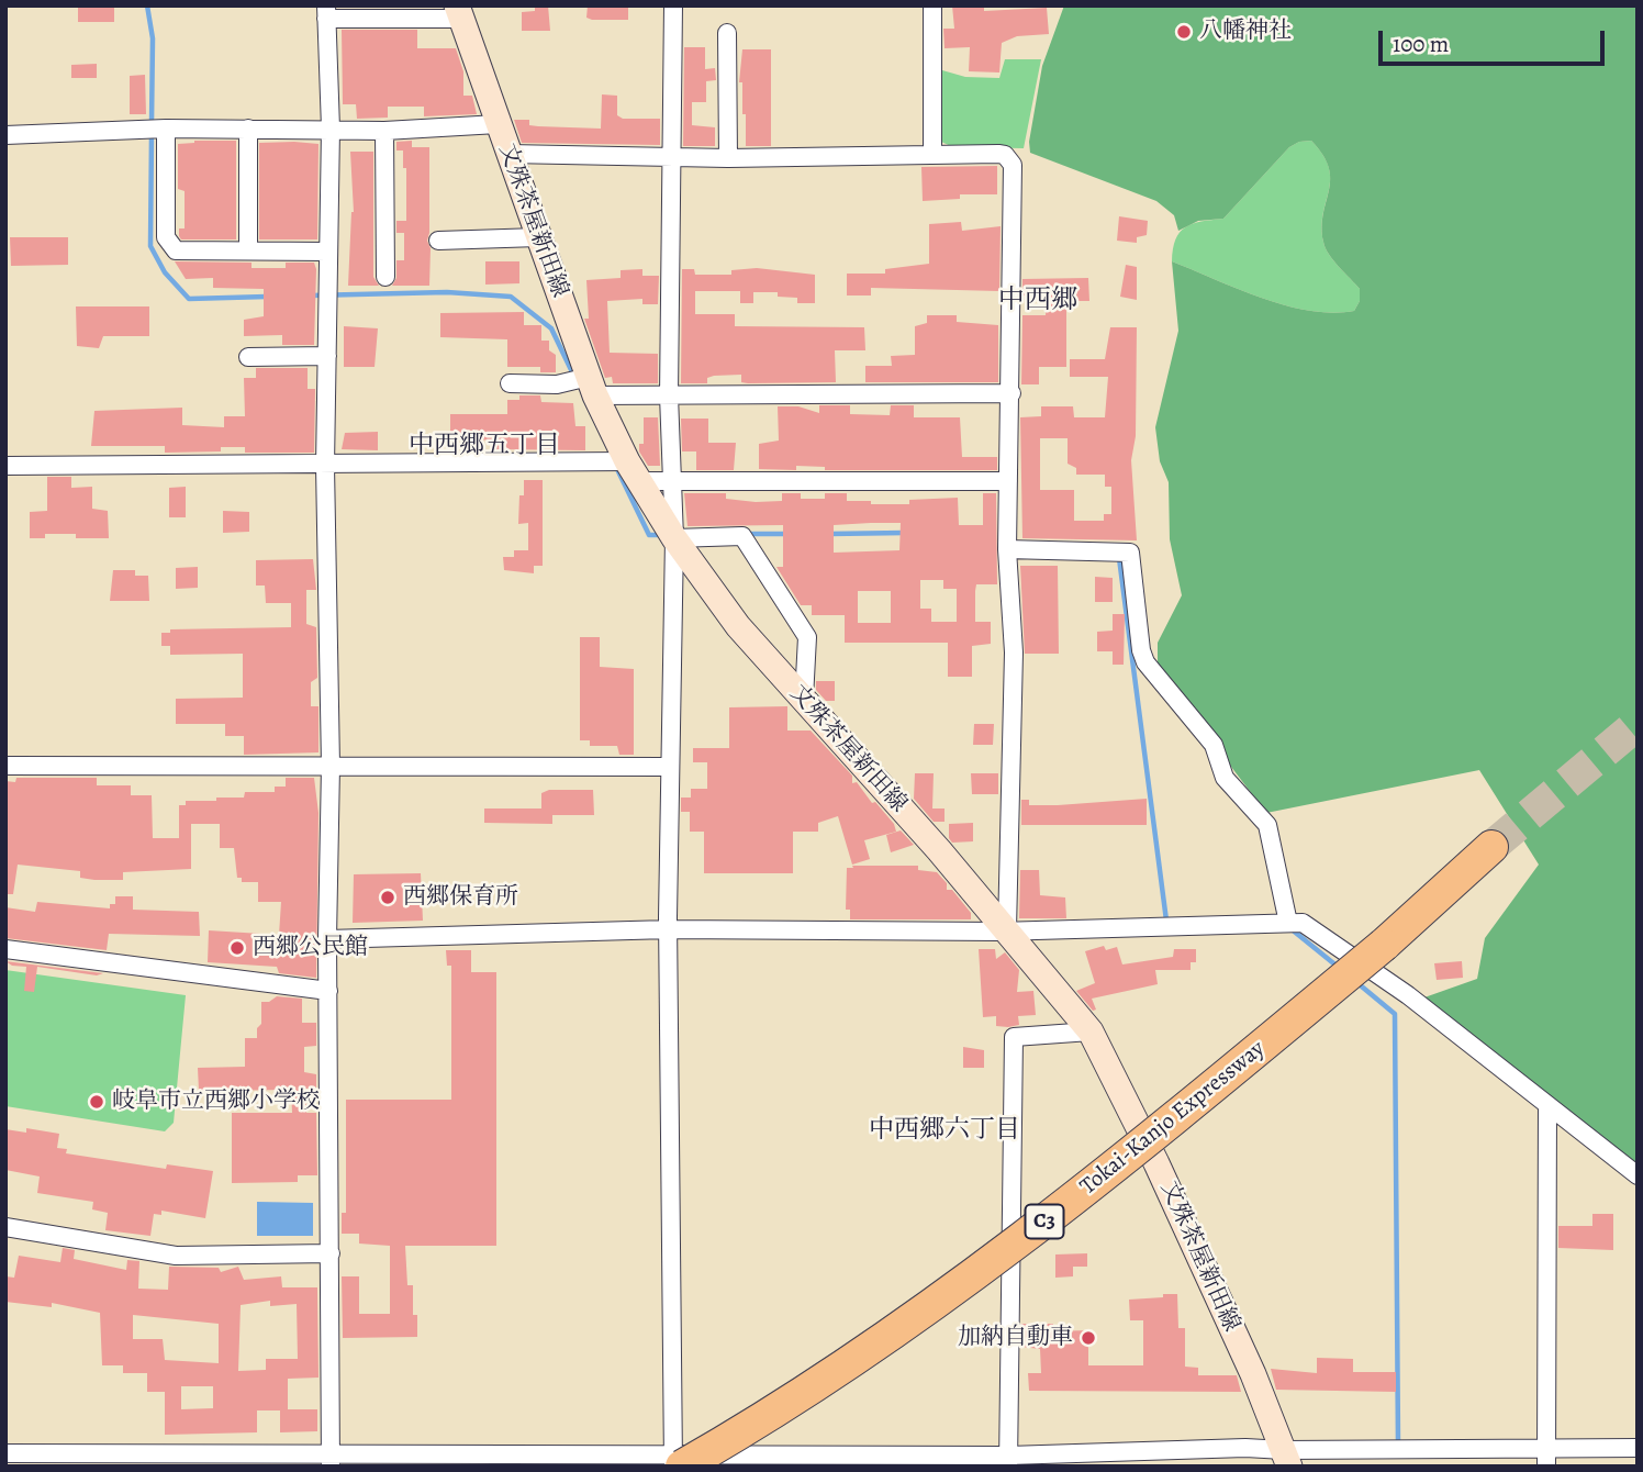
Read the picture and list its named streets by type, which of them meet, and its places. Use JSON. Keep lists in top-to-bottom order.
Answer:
{
  "streets": {
    "highway": ["Tokai-Kanjo Expressway", "C3"],
    "main road": ["文殊茶屋新田線"]
  },
  "districts": ["中西郷", "中西郷五丁目", "中西郷六丁目"],
  "places": [
    "八幡神社",
    "西郷保育所",
    "西郷公民館",
    "岐阜市立西郷小学校",
    "加納自動車"
  ],
  "scale_bar": "100 m"
}
